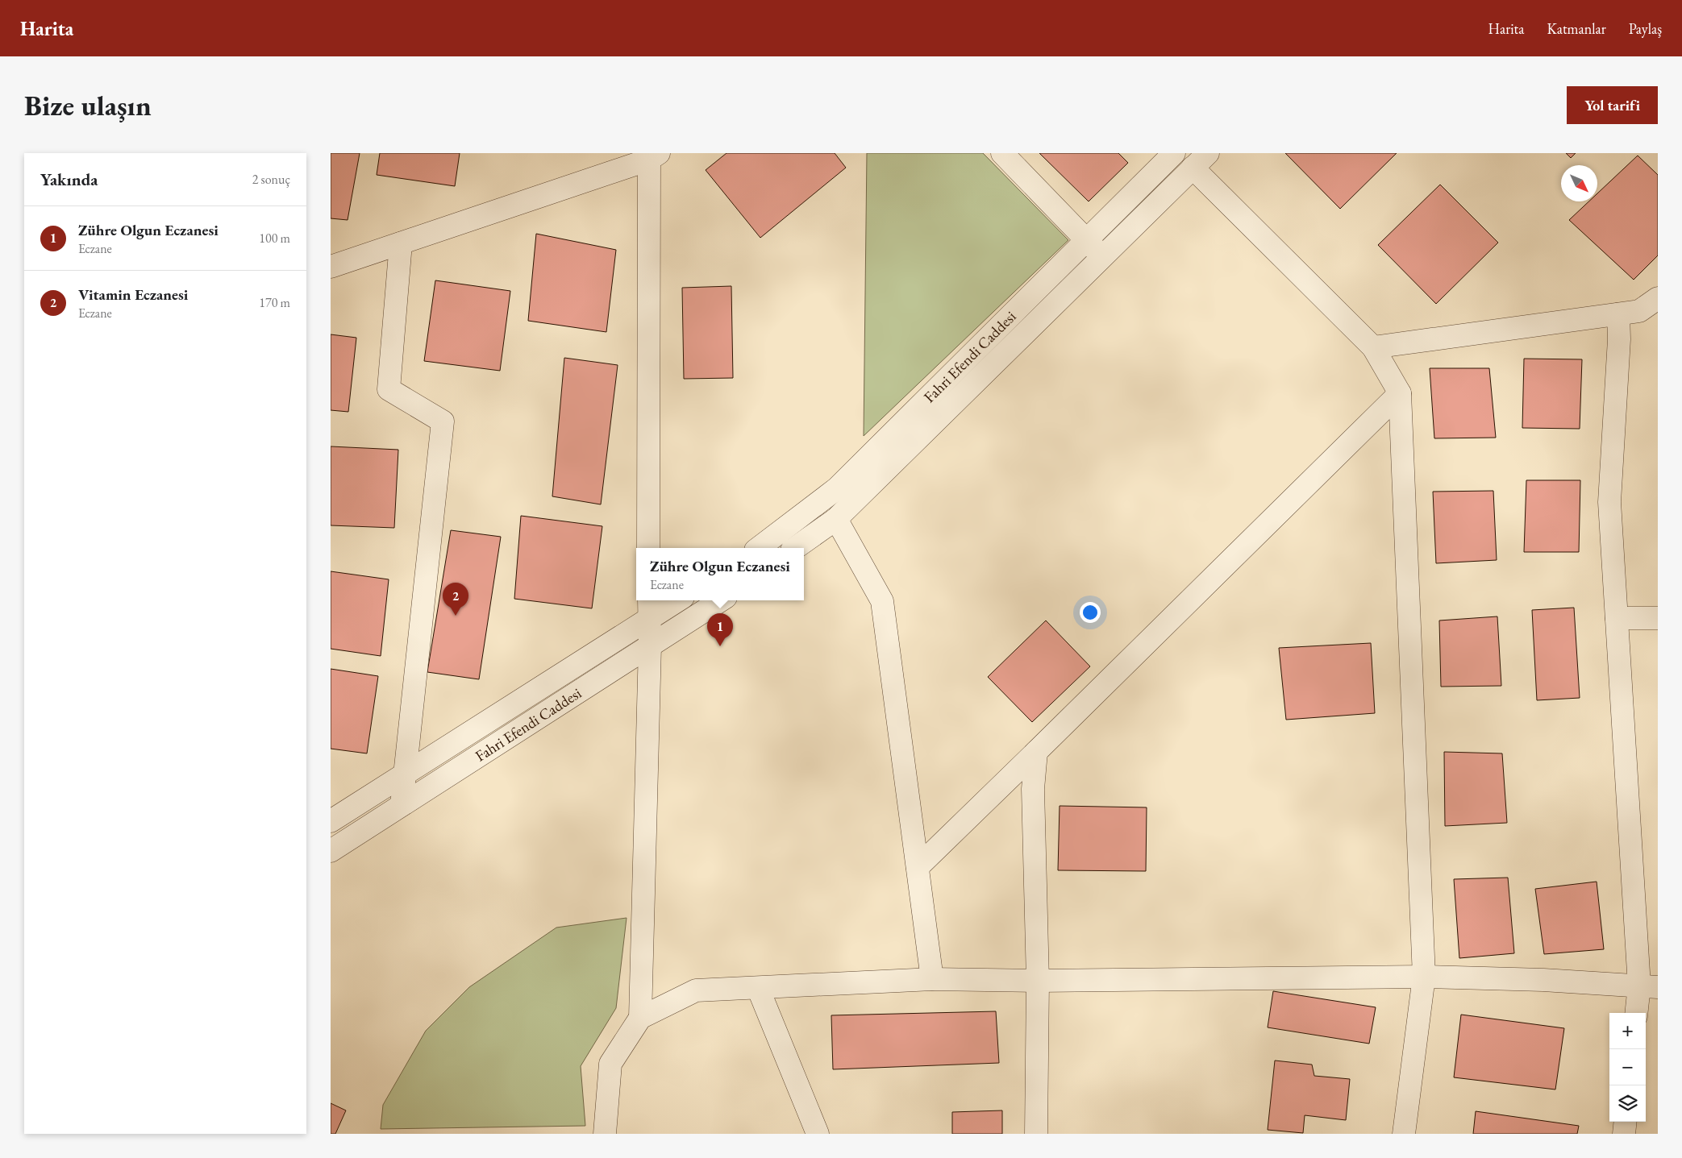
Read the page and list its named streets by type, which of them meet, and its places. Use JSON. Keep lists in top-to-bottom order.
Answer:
{
  "streets": {
    "street": ["Fahri Efendi Caddesi"]
  },
  "north": "bottom right",
  "page": {
    "header": "Harita",
    "nav": ["Harita", "Katmanlar", "Paylaş"],
    "buttons": "Yol tarifi",
    "title": "Bize ulaşın",
    "heading": ["Yakında", "2 sonuç"],
    "list": [
      {
        "mark": "1",
        "name": "Zühre Olgun Eczanesi",
        "note": "Eczane",
        "value": "100 m"
      },
      {
        "mark": "2",
        "name": "Vitamin Eczanesi",
        "note": "Eczane",
        "value": "170 m"
      }
    ],
    "popup": ["Zühre Olgun Eczanesi", "Eczane"],
    "pins": ["2", "1"],
    "map_buttons": ["+", "−"]
  }
}
